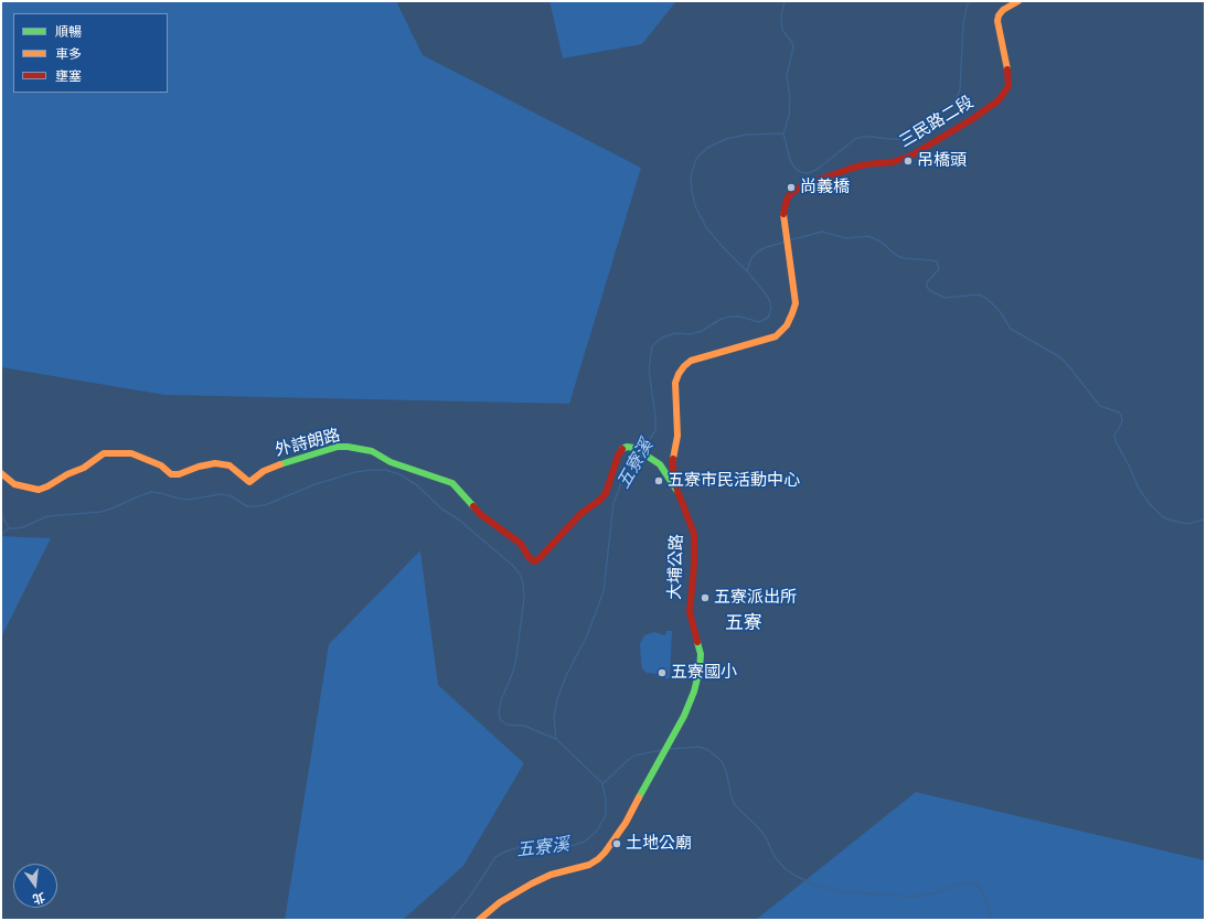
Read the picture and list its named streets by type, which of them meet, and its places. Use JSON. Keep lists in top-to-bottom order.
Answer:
{
  "streets": {
    "main road": ["三民路二段", "外詩朗路", "大埔公路"]
  },
  "crossings": [
    ["三民路二段", "大埔公路"],
    ["外詩朗路", "大埔公路"]
  ],
  "districts": ["五寮"],
  "water": ["五寮溪"],
  "places": [
    "吊橋頭",
    "尚義橋",
    "五寮市民活動中心",
    "五寮派出所",
    "五寮國小",
    "土地公廟"
  ],
  "legend": ["順暢", "車多", "壅塞"],
  "north": "bottom"
}
